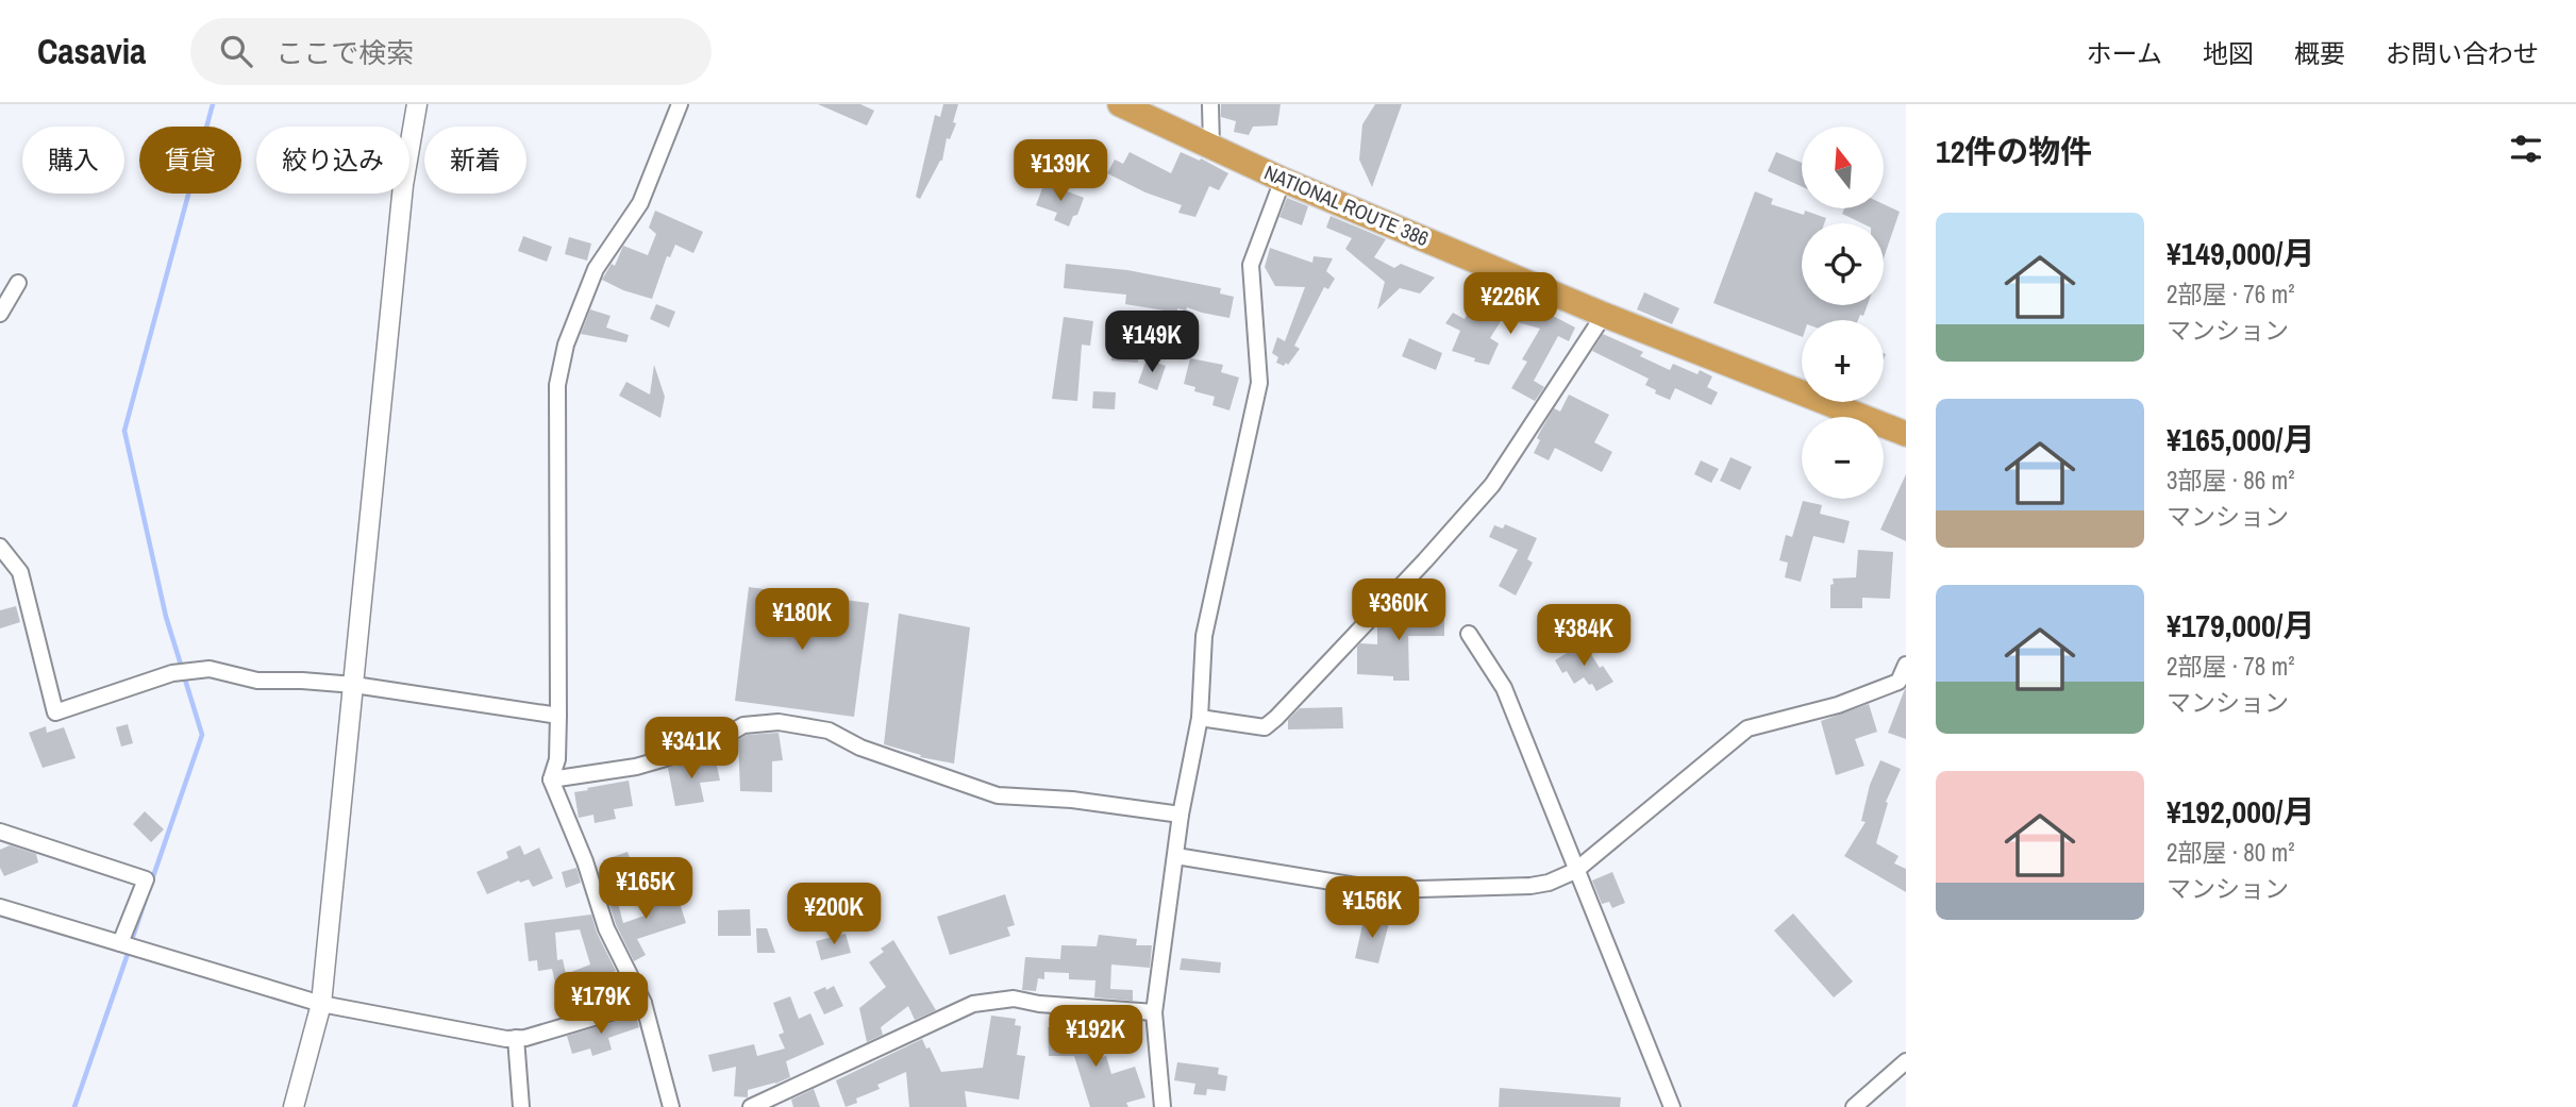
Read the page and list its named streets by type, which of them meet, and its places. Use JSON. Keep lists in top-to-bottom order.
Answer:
{
  "streets": {
    "highway": ["NATIONAL ROUTE 386"]
  },
  "north": "top",
  "page": {
    "header": "Casavia",
    "search": "ここで検索",
    "nav": [
      "ホーム",
      "地図",
      "概要",
      "お問い合わせ"
    ],
    "heading": "12件の物件",
    "map_buttons": ["+", "−"],
    "chip": [
      "購入",
      "賃貸",
      "絞り込み",
      "新着"
    ],
    "price": [
      "¥139K",
      "¥226K",
      "¥149K",
      "¥360K",
      "¥180K",
      "¥384K",
      "¥341K",
      "¥165K",
      "¥156K",
      "¥200K",
      "¥179K",
      "¥192K"
    ],
    "list": [
      {
        "name": "¥149,000/月",
        "note": "2部屋 · 76 m² · マンション"
      },
      {
        "name": "¥165,000/月",
        "note": "3部屋 · 86 m² · マンション"
      },
      {
        "name": "¥179,000/月",
        "note": "2部屋 · 78 m² · マンション"
      },
      {
        "name": "¥192,000/月",
        "note": "2部屋 · 80 m² · マンション"
      }
    ]
  }
}
